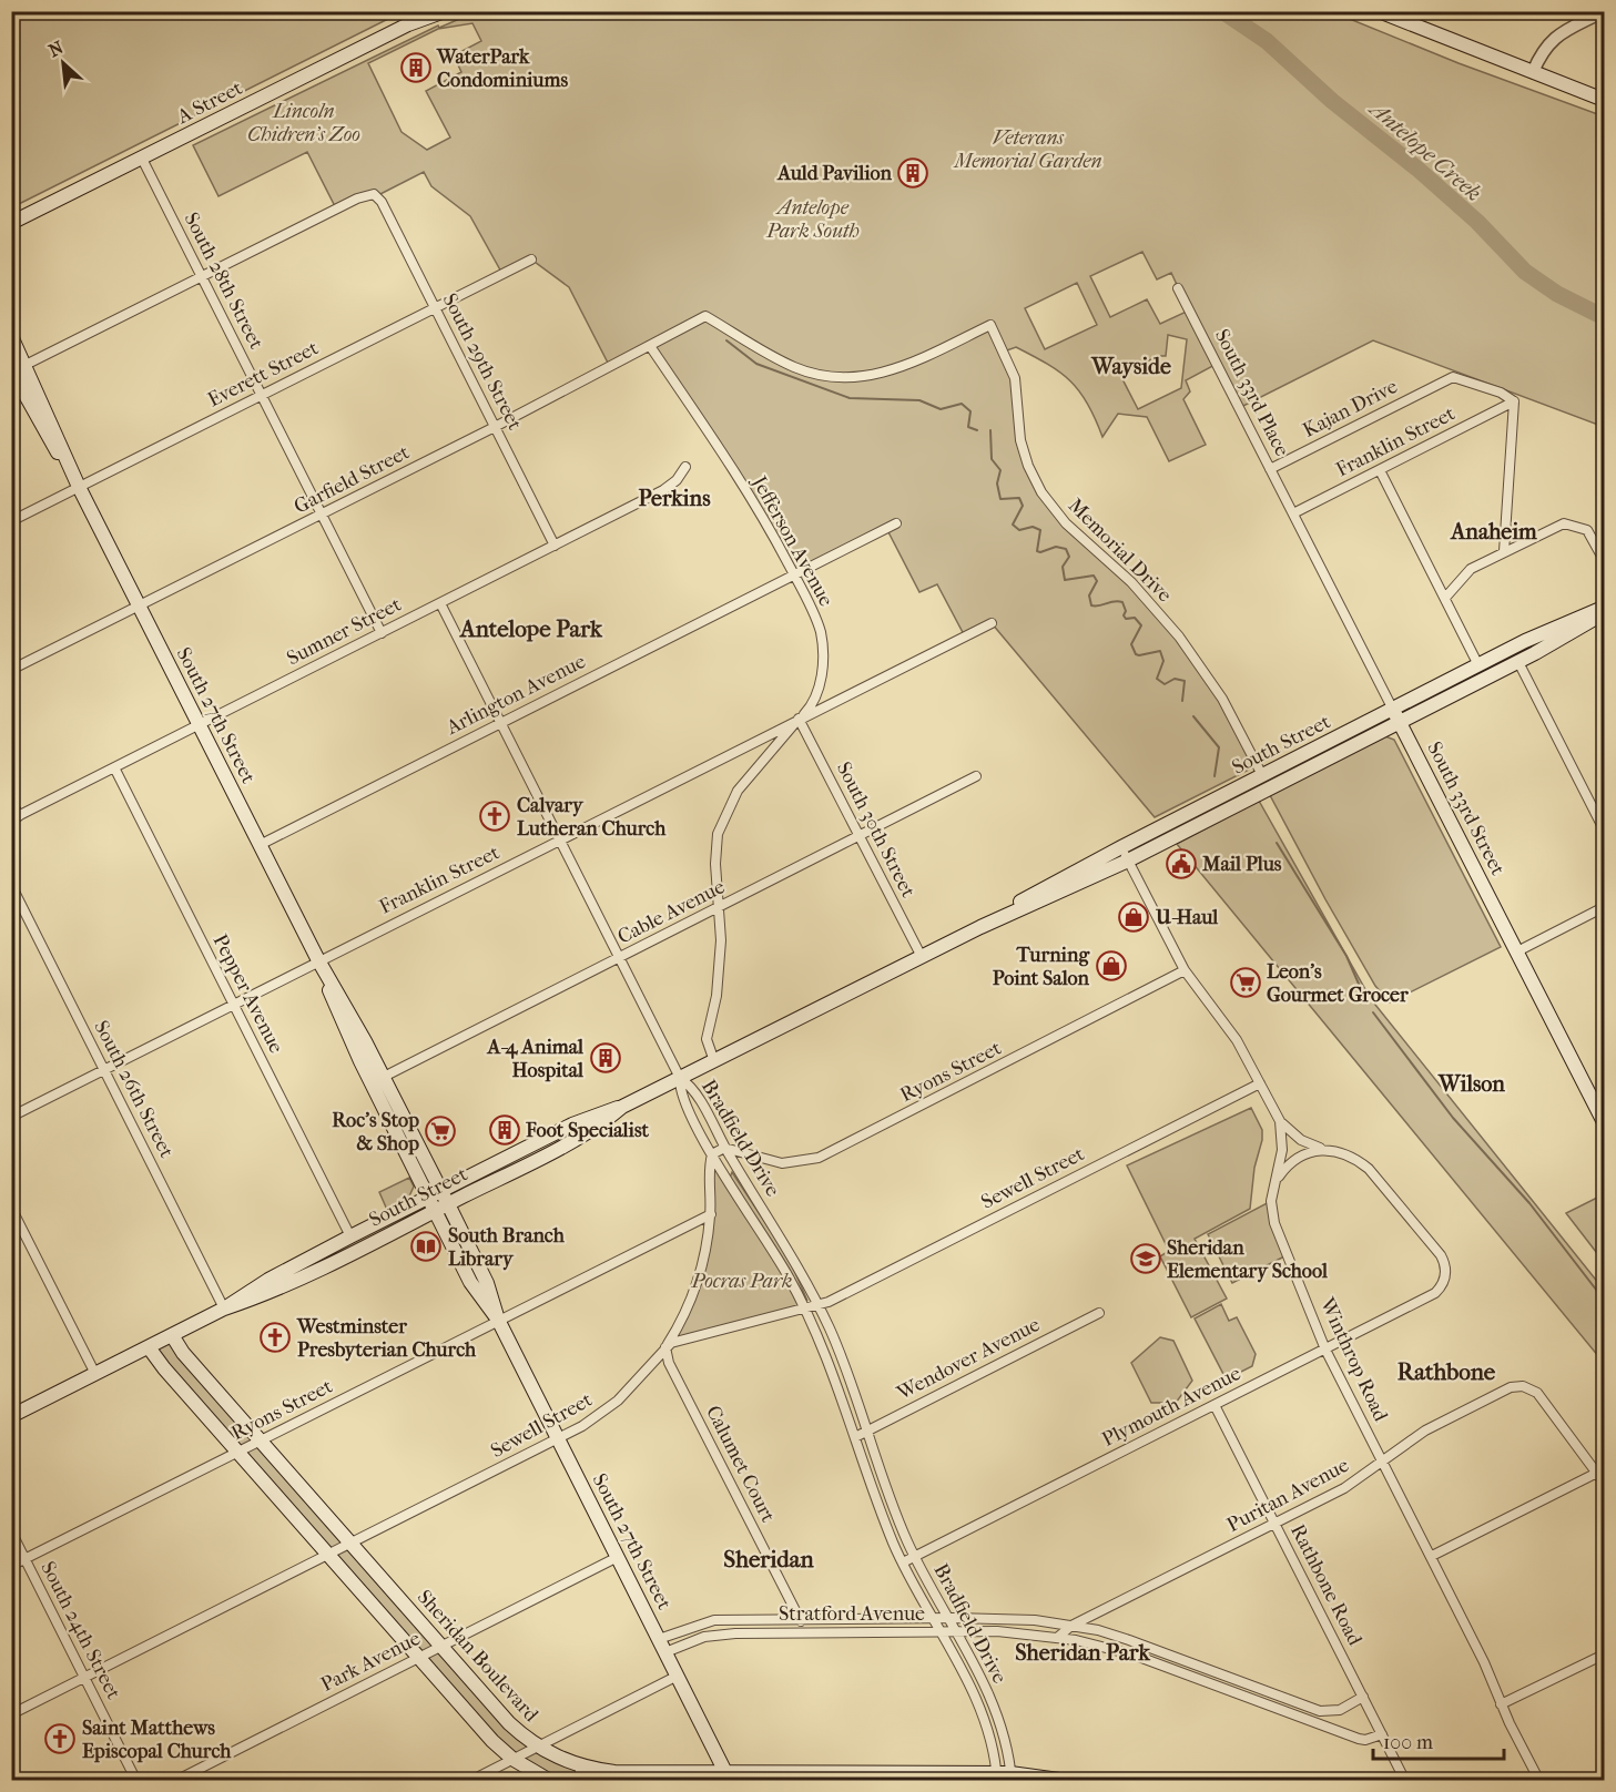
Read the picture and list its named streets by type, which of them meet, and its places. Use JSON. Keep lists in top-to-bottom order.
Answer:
{
  "streets": {
    "main road": [
      "A Street",
      "South 27th Street",
      "South Street",
      "South 33rd Street",
      "Sheridan Boulevard"
    ],
    "street": [
      "South 28th Street",
      "South 29th Street",
      "Everett Street",
      "South 33rd Place",
      "Kajan Drive",
      "Franklin Street",
      "Garfield Street",
      "Jefferson Avenue",
      "Memorial Drive",
      "Sumner Street",
      "Arlington Avenue",
      "South 30th Street",
      "Cable Avenue",
      "Pepper Avenue",
      "Ryons Street",
      "South 26th Street",
      "Bradfield Drive",
      "Sewell Street",
      "Wendover Avenue",
      "Winthrop Road",
      "Plymouth Avenue",
      "Calumet Court",
      "Puritan Avenue",
      "Rathbone Road",
      "Stratford Avenue",
      "South 24th Street",
      "Park Avenue"
    ]
  },
  "crossings": [
    ["A Street", "South 28th Street"],
    ["South 28th Street", "South 29th Street"],
    ["South 28th Street", "Everett Street"],
    ["South 28th Street", "Garfield Street"],
    ["South 28th Street", "Sumner Street"],
    ["South 29th Street", "Everett Street"],
    ["South 29th Street", "Garfield Street"],
    ["South 29th Street", "Sumner Street"],
    ["Everett Street", "South 27th Street"],
    ["South 33rd Place", "Kajan Drive"],
    ["South 33rd Place", "Franklin Street"],
    ["South 33rd Place", "South 33rd Street"],
    ["Kajan Drive", "Franklin Street"],
    ["Franklin Street", "Jefferson Avenue"],
    ["Franklin Street", "South 27th Street"],
    ["Franklin Street", "South 33rd Street"],
    ["Franklin Street", "South 30th Street"],
    ["Franklin Street", "Pepper Avenue"],
    ["Franklin Street", "South 26th Street"],
    ["Garfield Street", "Jefferson Avenue"],
    ["Garfield Street", "Memorial Drive"],
    ["Garfield Street", "South 27th Street"],
    ["Jefferson Avenue", "Arlington Avenue"],
    ["Jefferson Avenue", "South Street"],
    ["Jefferson Avenue", "South 30th Street"],
    ["Jefferson Avenue", "Cable Avenue"],
    ["Memorial Drive", "South Street"],
    ["Sumner Street", "South 27th Street"],
    ["Sumner Street", "Pepper Avenue"],
    ["Arlington Avenue", "South 27th Street"],
    ["South 27th Street", "South Street"],
    ["South 27th Street", "Cable Avenue"],
    ["South 27th Street", "Ryons Street"],
    ["South 27th Street", "Sewell Street"],
    ["South 27th Street", "Stratford Avenue"],
    ["South 27th Street", "Sheridan Boulevard"],
    ["South 27th Street", "Park Avenue"],
    ["South Street", "South 33rd Street"],
    ["South Street", "South 30th Street"],
    ["South Street", "Pepper Avenue"],
    ["South Street", "South 26th Street"],
    ["South Street", "Bradfield Drive"],
    ["South Street", "Winthrop Road"],
    ["South Street", "Sheridan Boulevard"],
    ["South 30th Street", "Cable Avenue"],
    ["Ryons Street", "Bradfield Drive"],
    ["Ryons Street", "Winthrop Road"],
    ["Ryons Street", "South 24th Street"],
    ["Ryons Street", "Sheridan Boulevard"],
    ["Bradfield Drive", "Sewell Street"],
    ["Bradfield Drive", "Wendover Avenue"],
    ["Bradfield Drive", "Plymouth Avenue"],
    ["Bradfield Drive", "Stratford Avenue"],
    ["Bradfield Drive", "Sheridan Boulevard"],
    ["Sewell Street", "Winthrop Road"],
    ["Sewell Street", "Calumet Court"],
    ["Sewell Street", "South 24th Street"],
    ["Sewell Street", "Sheridan Boulevard"],
    ["Winthrop Road", "Plymouth Avenue"],
    ["Winthrop Road", "Puritan Avenue"],
    ["Plymouth Avenue", "Rathbone Road"],
    ["Calumet Court", "Stratford Avenue"],
    ["Puritan Avenue", "Rathbone Road"],
    ["Puritan Avenue", "Stratford Avenue"],
    ["Rathbone Road", "Stratford Avenue"],
    ["Sheridan Boulevard", "Park Avenue"]
  ],
  "districts": [
    "Wayside",
    "Perkins",
    "Anaheim",
    "Antelope Park",
    "Wilson",
    "Rathbone",
    "Sheridan",
    "Sheridan Park"
  ],
  "water": ["Antelope Creek"],
  "parks": [
    "Lincoln Chidren's Zoo",
    "Veterans Memorial Garden",
    "Antelope Park South",
    "Pocras Park"
  ],
  "places": {
    "building": [
      "WaterPark Condominiums",
      "Auld Pavilion",
      "A-4 Animal Hospital",
      "Foot Specialist"
    ],
    "church": ["Calvary Lutheran Church", "Westminster Presbyterian Church", "Saint Matthews Episcopal Church"],
    "public building": ["Mail Plus"],
    "shop": ["U-Haul", "Turning Point Salon"],
    "supermarket": ["Leon's Gourmet Grocer", "Roc's Stop & Shop"],
    "library": ["South Branch Library"],
    "school or university": ["Sheridan Elementary School"]
  },
  "scale_bar": "100 m",
  "north": "top left"
}
